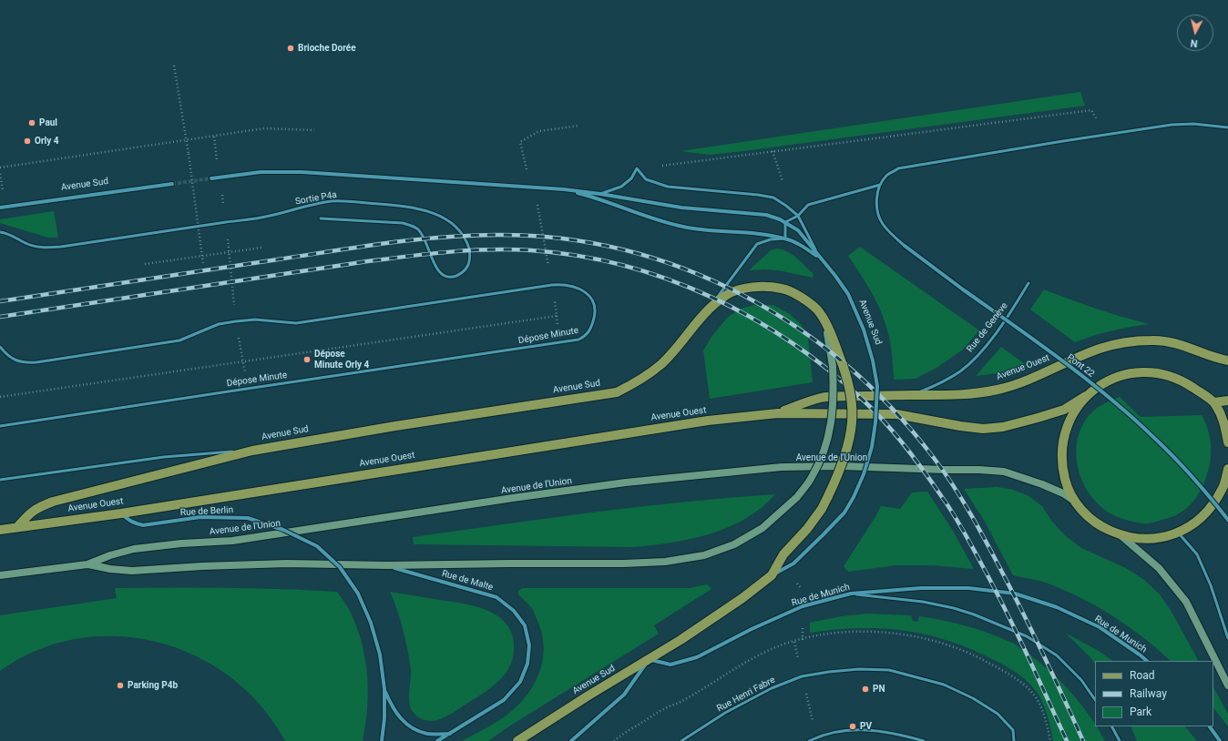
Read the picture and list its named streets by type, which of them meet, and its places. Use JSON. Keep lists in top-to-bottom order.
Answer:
{
  "streets": {
    "main road": ["Avenue Sud", "Avenue Ouest"],
    "street": [
      "Pont 22",
      "Avenue de l'Union",
      "Rue de Berlin",
      "Rue de Malte",
      "Rue de Munich"
    ],
    "lane": [
      "Sortie P4a",
      "Rue de Genève",
      "Dépose Minute",
      "Rue Henri Fabre"
    ]
  },
  "crossings": [
    ["Avenue Sud", "Avenue Ouest"],
    ["Avenue Sud", "Rue de Munich"],
    ["Rue de Genève", "Avenue Ouest"],
    ["Avenue Ouest", "Rue de Berlin"]
  ],
  "places": [
    "Brioche Dorée",
    "Paul",
    "Orly 4",
    "Dépose Minute Orly 4",
    "Parking P4b",
    "PN",
    "PV"
  ],
  "legend": ["Road", "Railway", "Park"],
  "north": "bottom"
}
